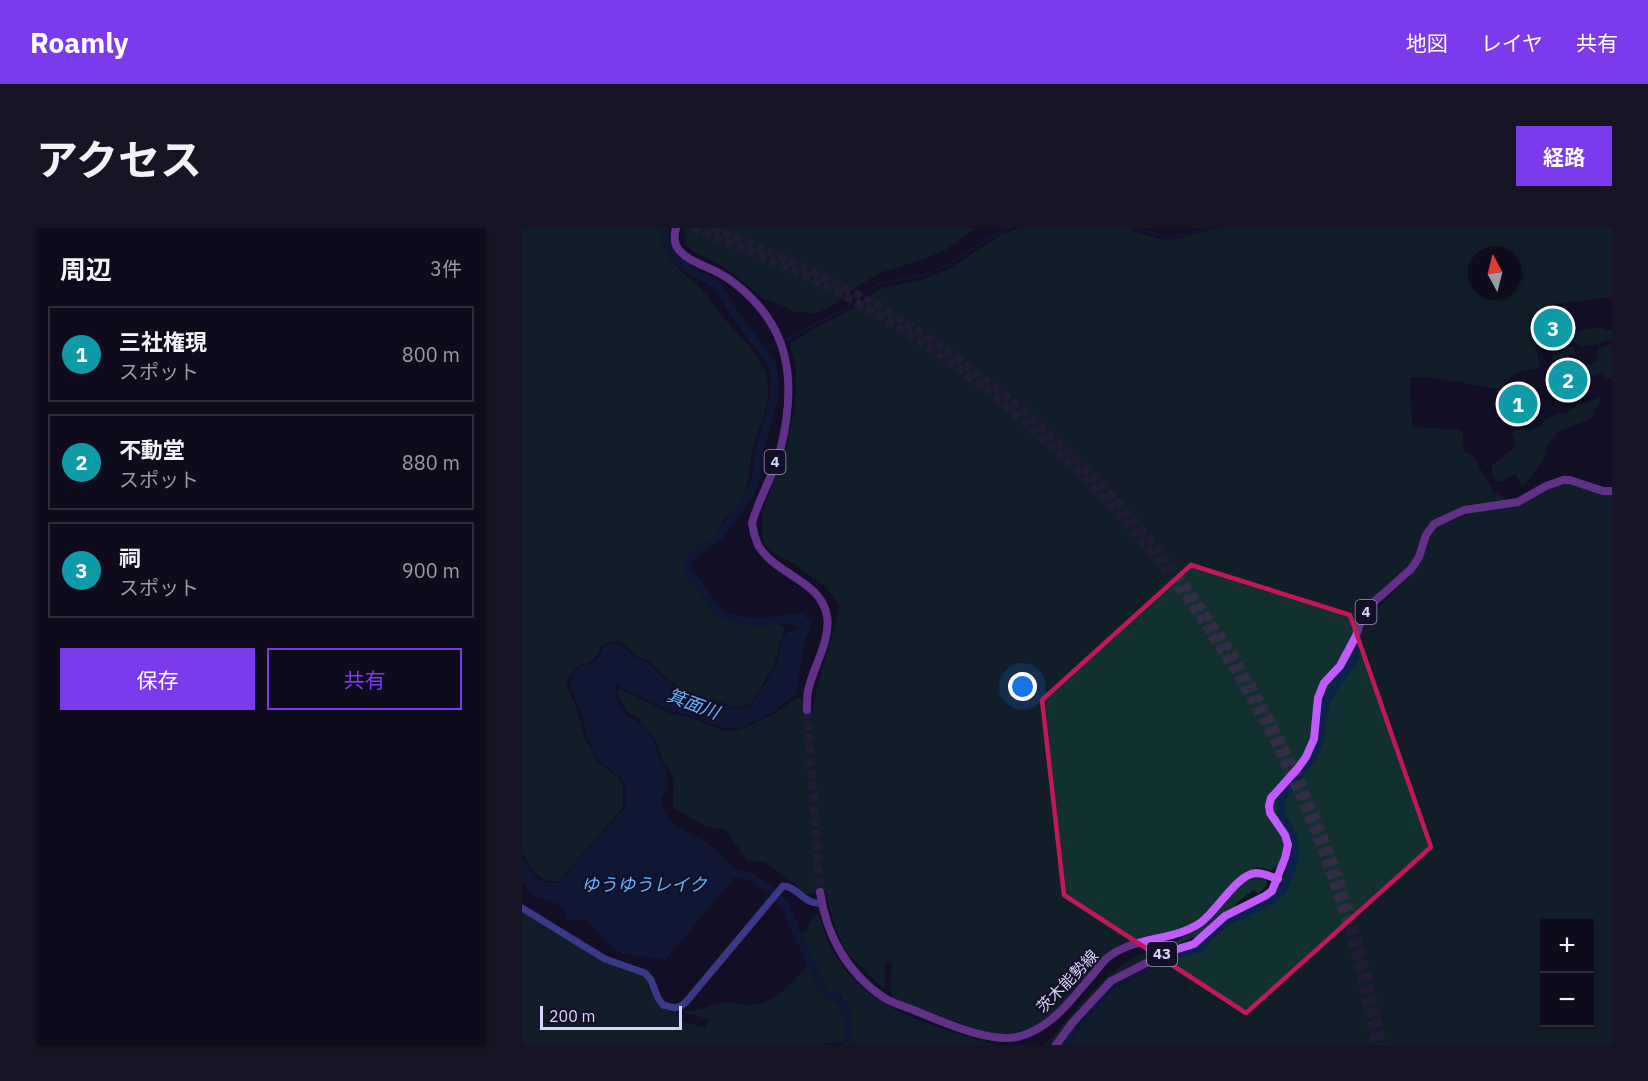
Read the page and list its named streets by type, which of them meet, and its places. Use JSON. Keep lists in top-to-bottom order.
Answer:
{
  "streets": {
    "main road": ["4", "43", "茨木能勢線"]
  },
  "crossings": [
    ["4", "43"],
    ["4", "茨木能勢線"],
    ["43", "茨木能勢線"]
  ],
  "water": ["箕面川", "ゆうゆうレイク"],
  "scale_bar": "200 m",
  "north": "top",
  "page": {
    "header": "Roamly",
    "nav": ["地図", "レイヤ", "共有"],
    "title": "アクセス",
    "buttons": [
      "経路",
      ["保存", "共有"]
    ],
    "heading": ["周辺", "3件"],
    "list": [
      {
        "mark": "1",
        "name": "三社権現",
        "note": "スポット",
        "value": "800 m"
      },
      {
        "mark": "2",
        "name": "不動堂",
        "note": "スポット",
        "value": "880 m"
      },
      {
        "mark": "3",
        "name": "祠",
        "note": "スポット",
        "value": "900 m"
      }
    ],
    "pins": ["3", "2", "1"],
    "map_buttons": ["+", "−"],
    "scale": "200 m"
  }
}
